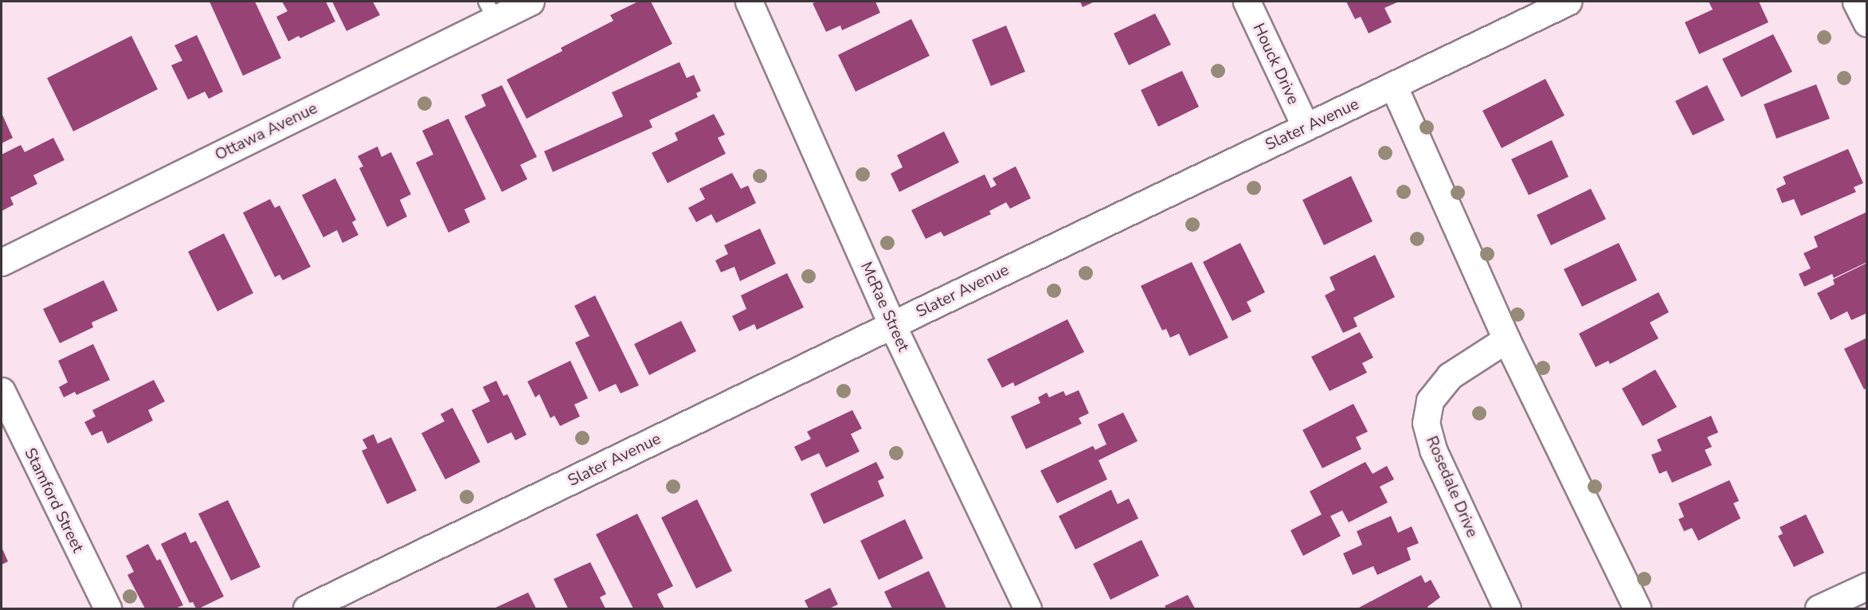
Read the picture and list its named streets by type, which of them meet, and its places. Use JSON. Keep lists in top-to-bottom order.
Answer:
{
  "streets": {
    "street": [
      "Houck Drive",
      "Slater Avenue",
      "Ottawa Avenue",
      "McRae Street",
      "Rosedale Drive",
      "Stamford Street"
    ]
  },
  "crossings": [
    ["Houck Drive", "Slater Avenue"],
    ["Slater Avenue", "McRae Street"]
  ]
}
